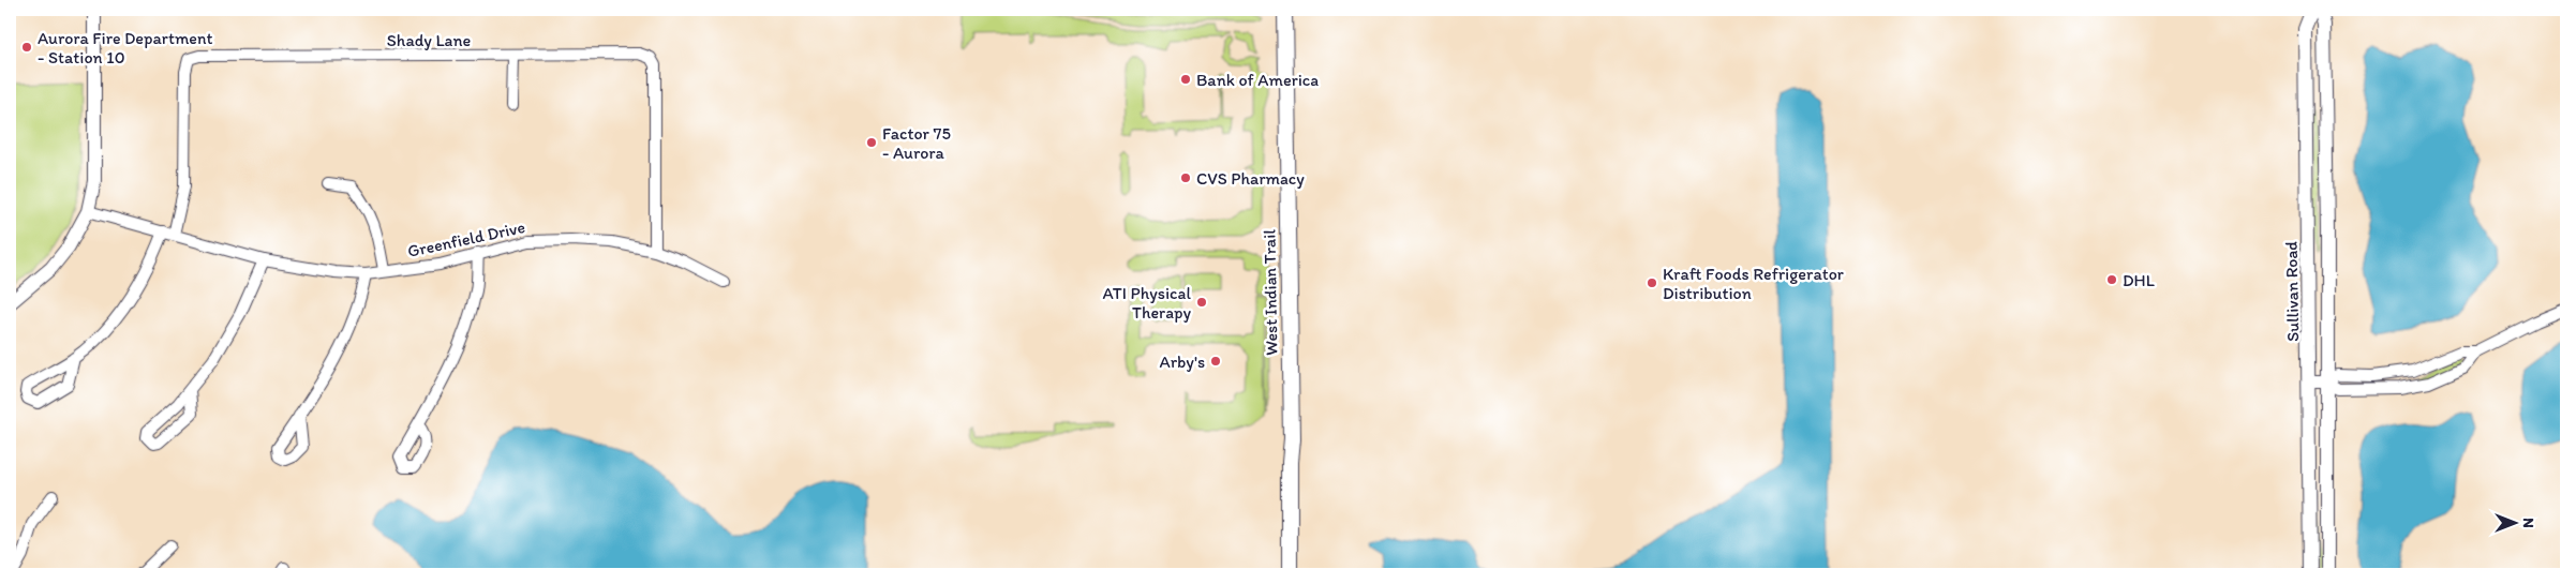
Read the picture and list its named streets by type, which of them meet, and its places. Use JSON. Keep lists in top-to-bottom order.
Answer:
{
  "streets": {
    "main road": ["West Indian Trail"],
    "street": ["Shady Lane", "Greenfield Drive", "Sullivan Road"]
  },
  "crossings": [
    ["Shady Lane", "Greenfield Drive"]
  ],
  "places": [
    "Aurora Fire Department - Station 10",
    "Bank of America",
    "Factor 75 - Aurora",
    "CVS Pharmacy",
    "DHL",
    "Kraft Foods Refrigerator Distribution",
    "ATI Physical Therapy",
    "Arby's"
  ],
  "north": "right"
}
